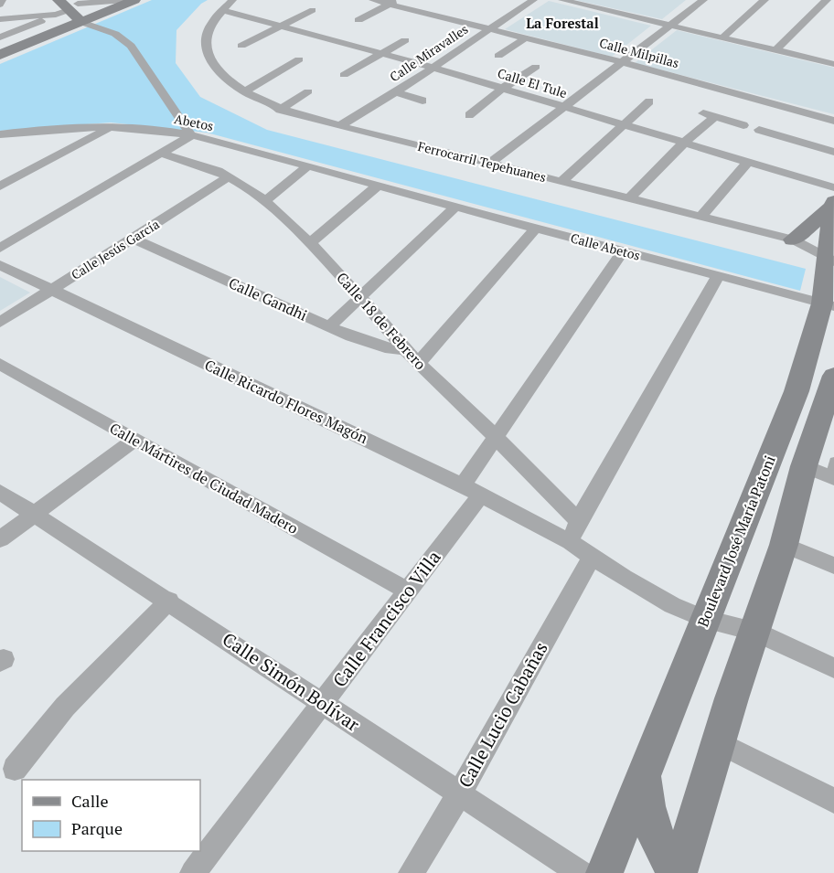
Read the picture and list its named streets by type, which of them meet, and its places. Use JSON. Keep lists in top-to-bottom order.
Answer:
{
  "streets": {
    "main road": ["Boulevard José María Patoni"],
    "street": [
      "Calle Miravalles",
      "Calle Milpillas",
      "Calle El Tule",
      "Abetos",
      "Ferrocarril Tepehuanes",
      "Calle Abetos",
      "Calle Jesús García",
      "Calle Gandhi",
      "Calle 18 de Febrero",
      "Calle Ricardo Flores Magón",
      "Calle Mártires de Ciudad Madero",
      "Calle Francisco Villa",
      "Calle Simón Bolívar",
      "Calle Lucio Cabañas"
    ]
  },
  "crossings": [
    ["Calle Miravalles", "Calle Milpillas"],
    ["Calle Miravalles", "Calle El Tule"],
    ["Calle Miravalles", "Ferrocarril Tepehuanes"],
    ["Calle El Tule", "Ferrocarril Tepehuanes"],
    ["Abetos", "Calle Abetos"],
    ["Ferrocarril Tepehuanes", "Boulevard José María Patoni"],
    ["Calle Abetos", "Boulevard José María Patoni"],
    ["Calle Abetos", "Calle Francisco Villa"],
    ["Calle Jesús García", "Calle Gandhi"],
    ["Calle Jesús García", "Calle 18 de Febrero"],
    ["Calle Jesús García", "Calle Ricardo Flores Magón"],
    ["Calle Gandhi", "Calle 18 de Febrero"],
    ["Calle 18 de Febrero", "Calle Francisco Villa"],
    ["Calle Ricardo Flores Magón", "Boulevard José María Patoni"],
    ["Calle Ricardo Flores Magón", "Calle Francisco Villa"],
    ["Calle Ricardo Flores Magón", "Calle Lucio Cabañas"],
    ["Calle Mártires de Ciudad Madero", "Calle Francisco Villa"],
    ["Calle Francisco Villa", "Calle Simón Bolívar"],
    ["Calle Simón Bolívar", "Calle Lucio Cabañas"]
  ],
  "districts": ["La Forestal"],
  "legend": ["Calle", "Parque"]
}
